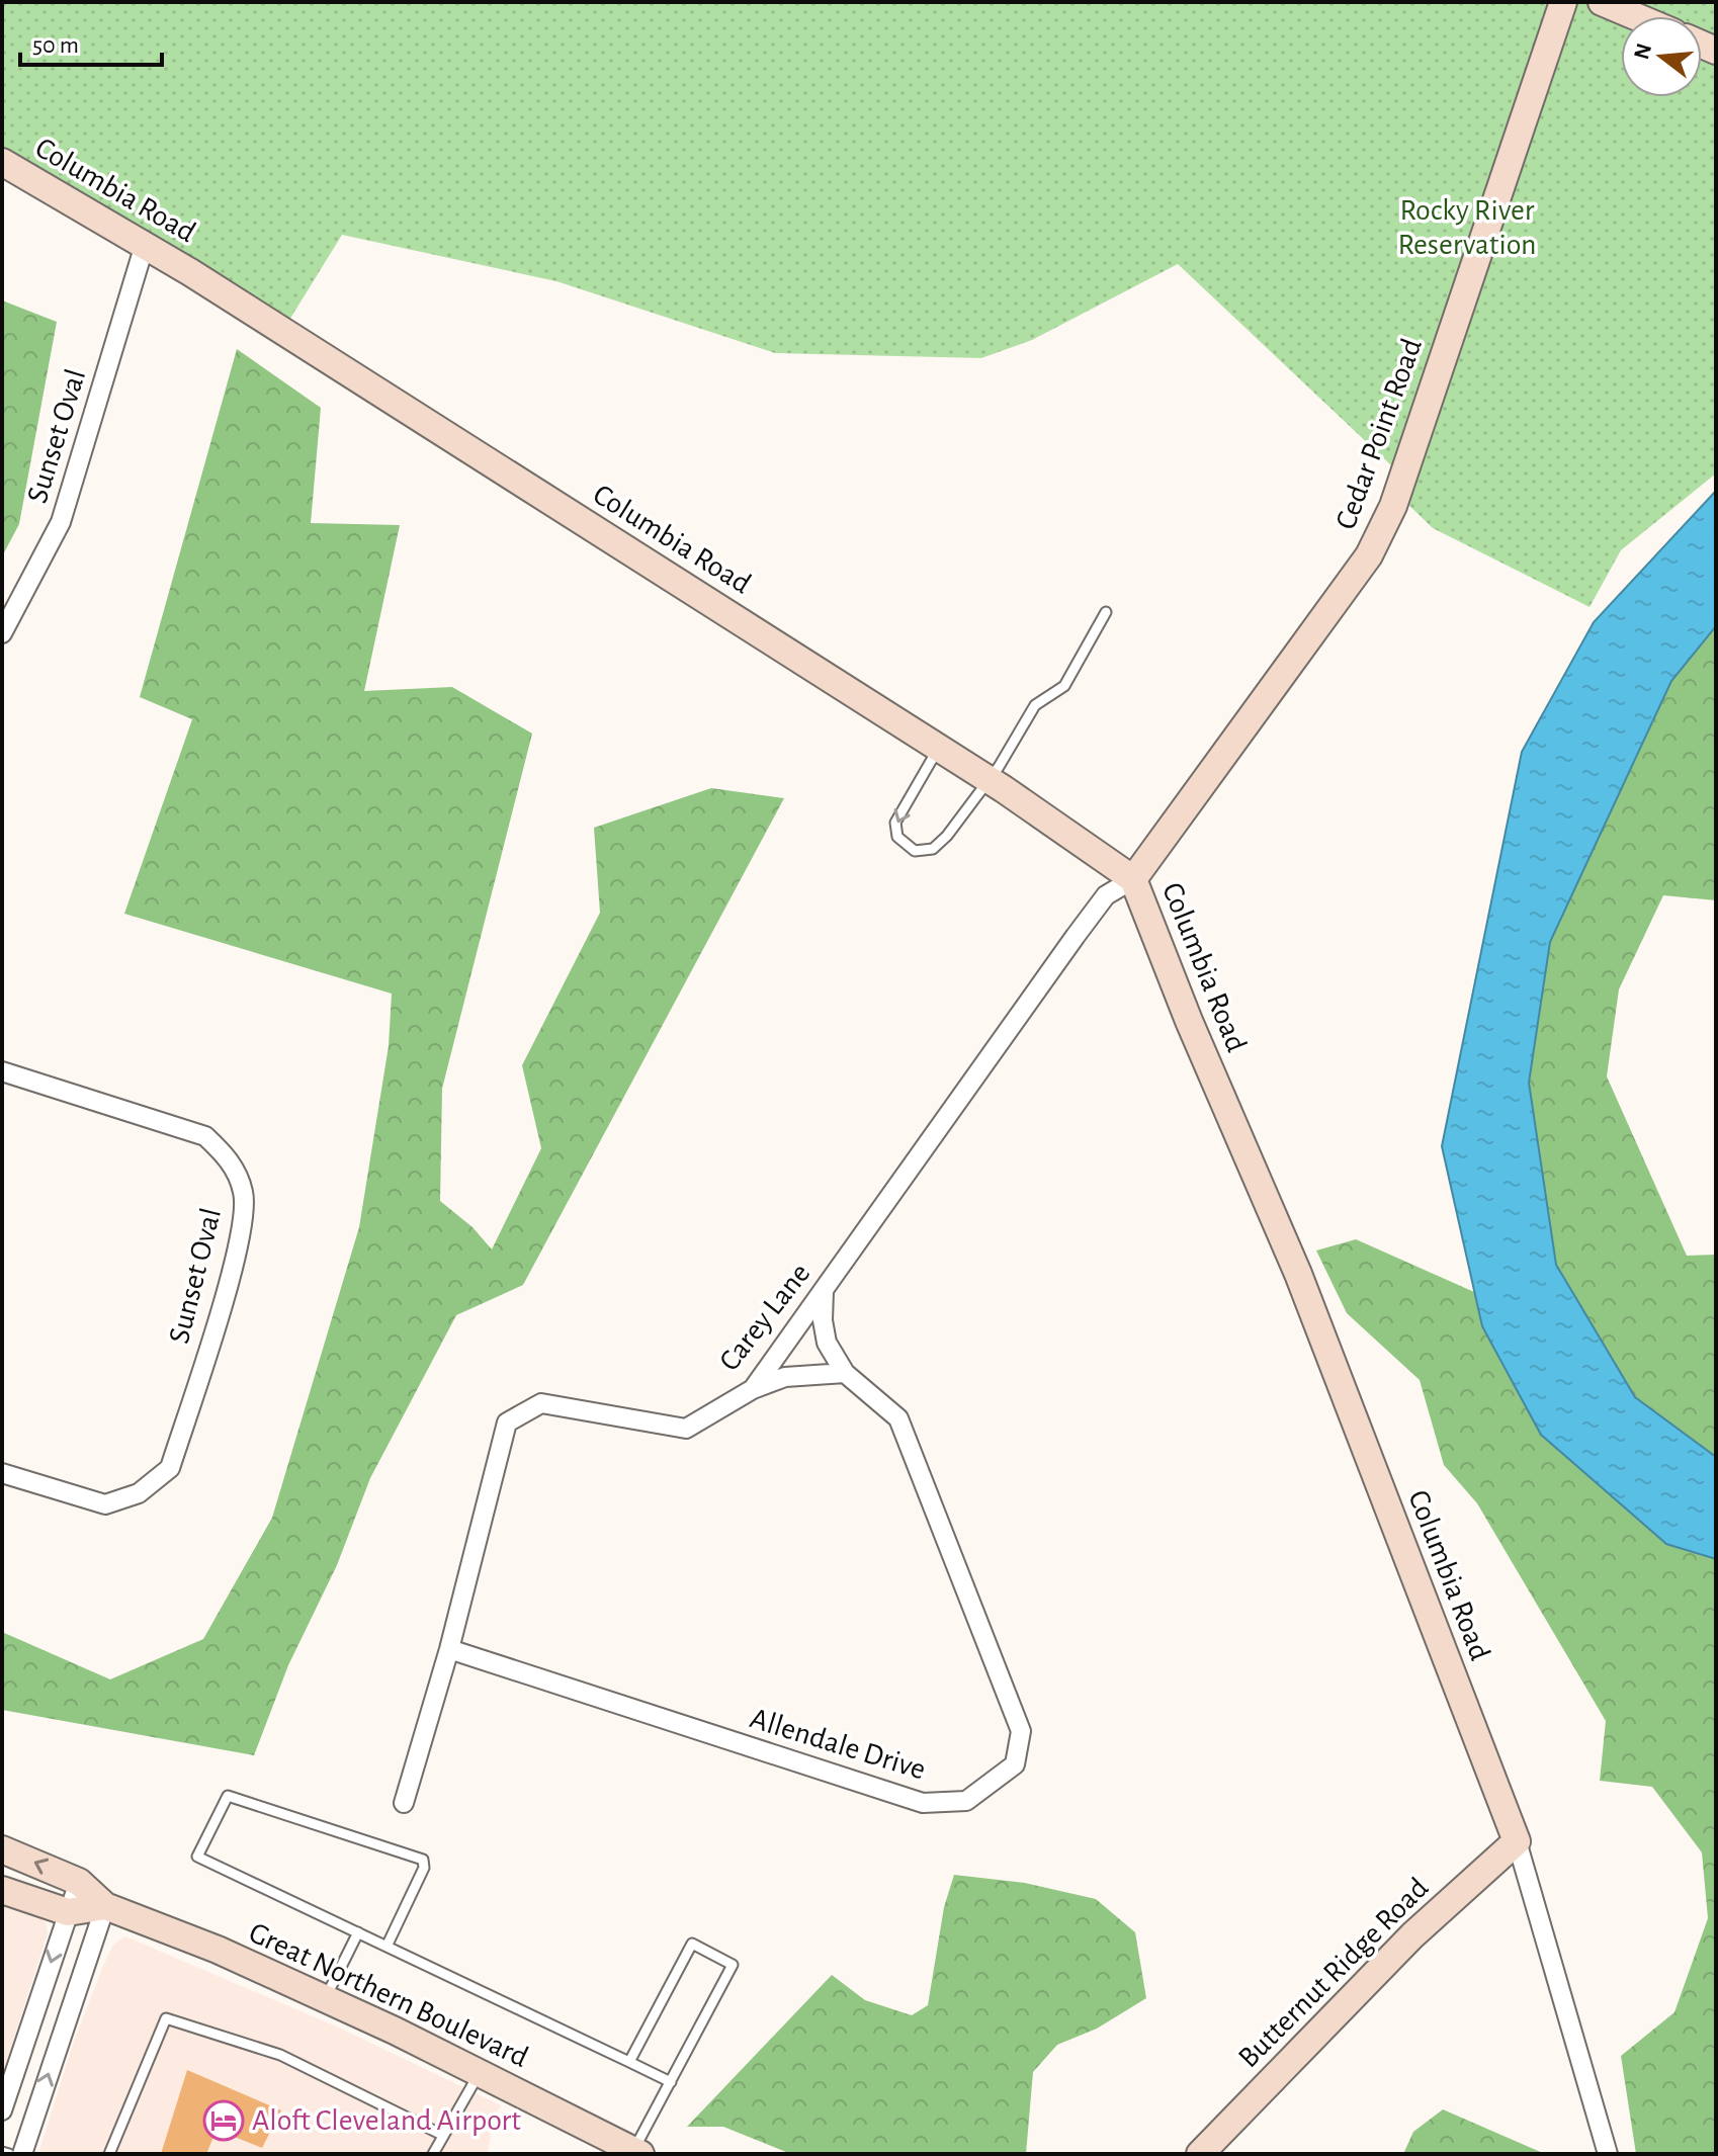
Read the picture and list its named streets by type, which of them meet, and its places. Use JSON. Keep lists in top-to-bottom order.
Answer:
{
  "streets": {
    "street": [
      "Columbia Road",
      "Cedar Point Road",
      "Sunset Oval",
      "Carey Lane",
      "Allendale Drive",
      "Butternut Ridge Road",
      "Great Northern Boulevard"
    ]
  },
  "crossings": [
    ["Columbia Road", "Cedar Point Road"],
    ["Columbia Road", "Sunset Oval"],
    ["Columbia Road", "Carey Lane"],
    ["Columbia Road", "Butternut Ridge Road"],
    ["Cedar Point Road", "Carey Lane"],
    ["Carey Lane", "Allendale Drive"]
  ],
  "parks": ["Rocky River Reservation"],
  "places": {
    "hotel": ["Aloft Cleveland Airport"]
  },
  "scale_bar": "50 m",
  "north": "left"
}
